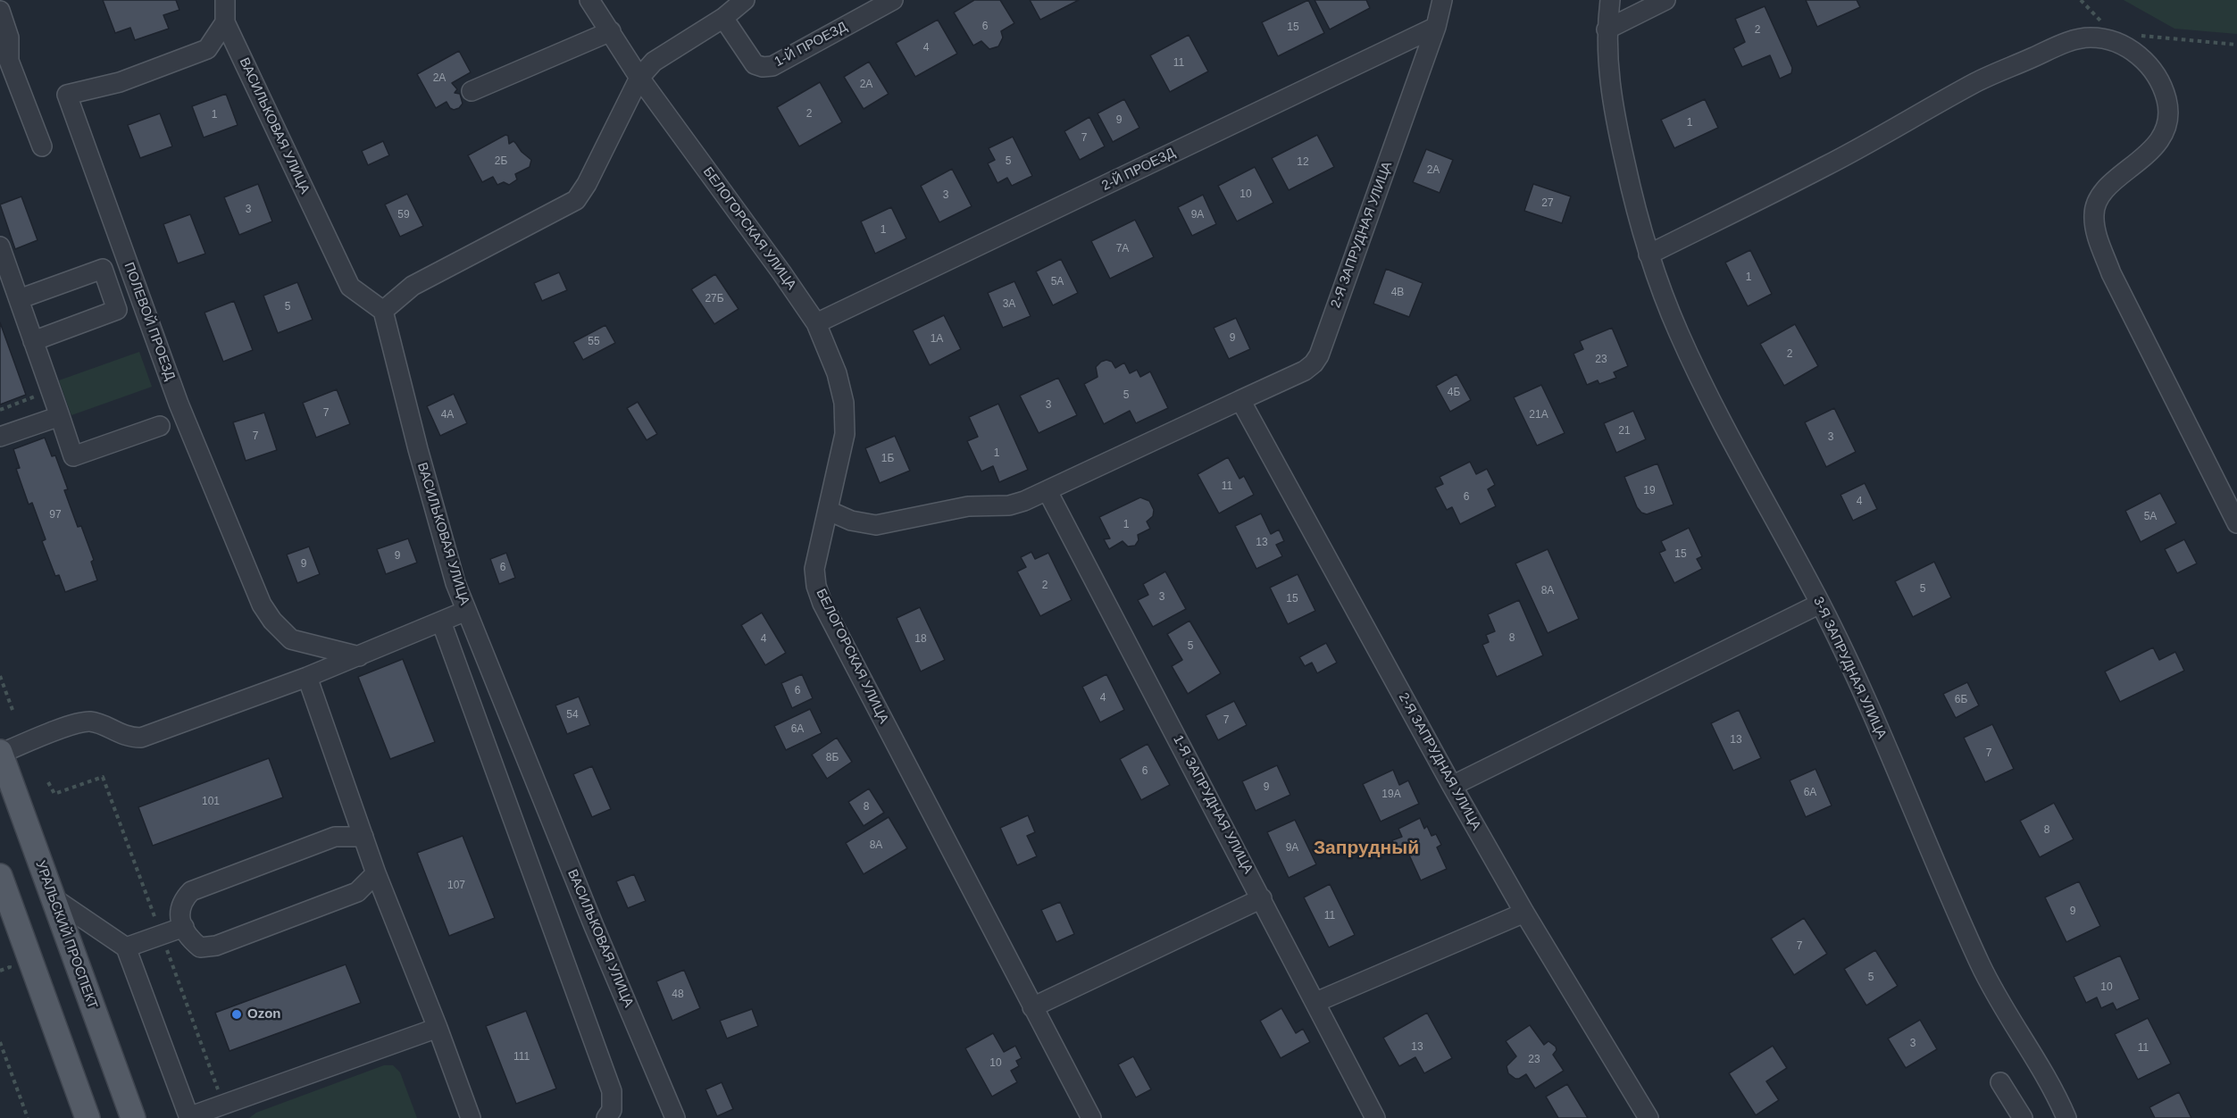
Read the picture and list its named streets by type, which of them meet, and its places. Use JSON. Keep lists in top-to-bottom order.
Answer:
{
  "streets": {
    "main road": ["УРАЛЬСКИЙ ПРОСПЕКТ"],
    "street": [
      "1-Й ПРОЕЗД",
      "ВАСИЛЬКОВАЯ УЛИЦА",
      "2-Й ПРОЕЗД",
      "БЕЛОГОРСКАЯ УЛИЦА",
      "2-Я ЗАПРУДНАЯ УЛИЦА",
      "ПОЛЕВОЙ ПРОЕЗД",
      "3-Я ЗАПРУДНАЯ УЛИЦА",
      "1-Я ЗАПРУДНАЯ УЛИЦА"
    ]
  },
  "crossings": [
    ["ВАСИЛЬКОВАЯ УЛИЦА", "ПОЛЕВОЙ ПРОЕЗД"],
    ["2-Й ПРОЕЗД", "БЕЛОГОРСКАЯ УЛИЦА"],
    ["2-Й ПРОЕЗД", "2-Я ЗАПРУДНАЯ УЛИЦА"],
    ["БЕЛОГОРСКАЯ УЛИЦА", "2-Я ЗАПРУДНАЯ УЛИЦА"],
    ["2-Я ЗАПРУДНАЯ УЛИЦА", "1-Я ЗАПРУДНАЯ УЛИЦА"]
  ],
  "districts": ["Запрудный"],
  "places": ["Ozon"],
  "house_numbers": [
    "6",
    "15",
    "2",
    "4",
    "11",
    "2А",
    "2А",
    "2",
    "1",
    "9",
    "1",
    "7",
    "2Б",
    "5",
    "12",
    "2А",
    "10",
    "3",
    "27",
    "3",
    "59",
    "9А",
    "1",
    "7А",
    "1",
    "5А",
    "4В",
    "27Б",
    "3А",
    "5",
    "9",
    "1А",
    "55",
    "2",
    "23",
    "4Б",
    "5",
    "3",
    "7",
    "4А",
    "21А",
    "21",
    "7",
    "3",
    "1",
    "1Б",
    "11",
    "19",
    "6",
    "4",
    "97",
    "5А",
    "1",
    "13",
    "15",
    "9",
    "9",
    "6",
    "2",
    "5",
    "8А",
    "3",
    "15",
    "8",
    "4",
    "18",
    "5",
    "6",
    "4",
    "6Б",
    "54",
    "7",
    "6А",
    "13",
    "7",
    "8Б",
    "6",
    "9",
    "6А",
    "19А",
    "101",
    "8",
    "8",
    "8А",
    "9А",
    "107",
    "9",
    "11",
    "7",
    "5",
    "10",
    "48",
    "3",
    "13",
    "11",
    "111",
    "23",
    "10"
  ]
}
